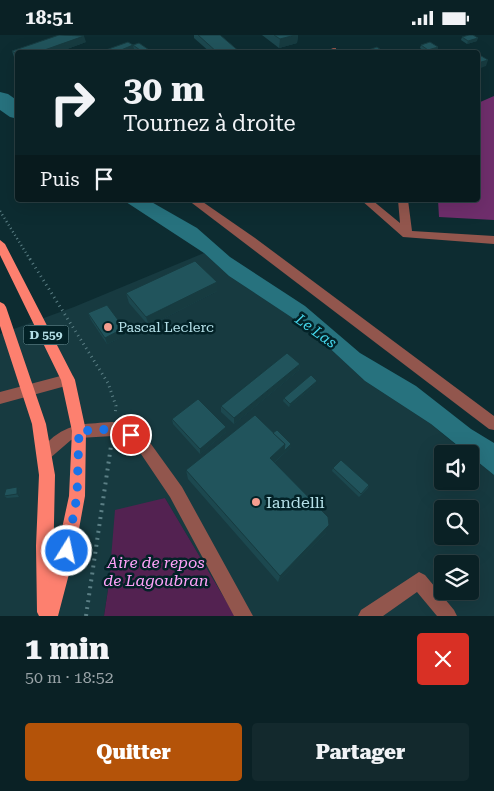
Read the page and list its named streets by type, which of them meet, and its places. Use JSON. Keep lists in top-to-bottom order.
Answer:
{
  "streets": {
    "main road": ["D 559"]
  },
  "water": ["Le Las"],
  "parks": ["Aire de repos de Lagoubran"],
  "places": ["Pascal Leclerc", "Iandelli"],
  "page": {
    "status": "18:51",
    "turn": ["30 m", "Tournez à droite"],
    "then": "Puis",
    "heading": ["1 min", "50 m · 18:52"],
    "buttons": ["Quitter", "Partager"]
  }
}
